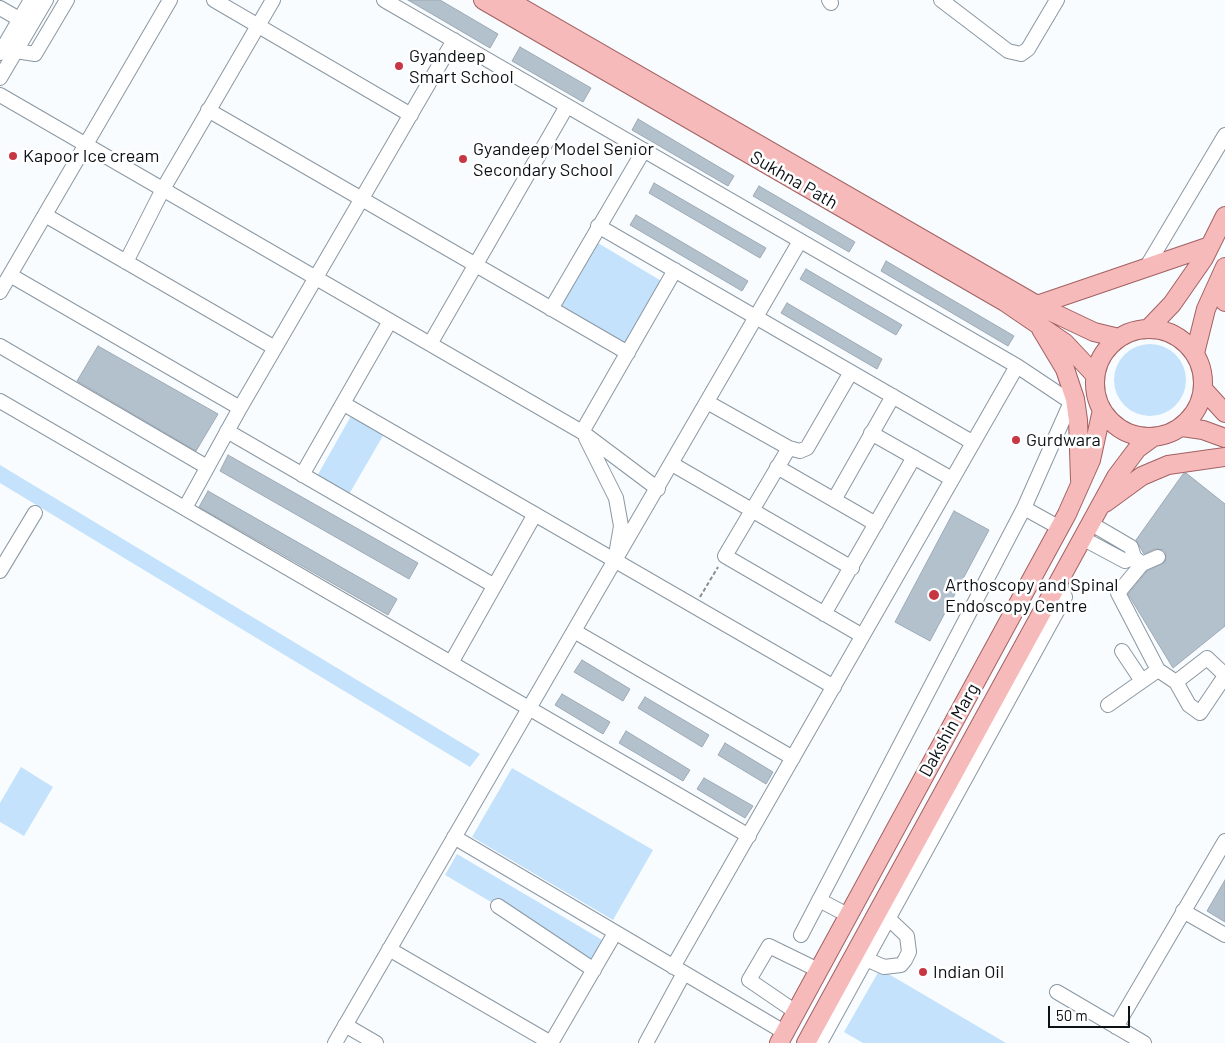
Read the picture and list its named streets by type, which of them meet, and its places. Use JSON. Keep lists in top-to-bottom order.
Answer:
{
  "streets": {
    "main road": ["Sukhna Path", "Dakshin Marg"]
  },
  "crossings": [
    ["Sukhna Path", "Dakshin Marg"]
  ],
  "places": [
    "Gyandeep Smart School",
    "Kapoor Ice cream",
    "Gyandeep Model Senior Secondary School",
    "Gurdwara",
    "Arthoscopy and Spinal Endoscopy Centre",
    "Indian Oil"
  ],
  "scale_bar": "50 m"
}
